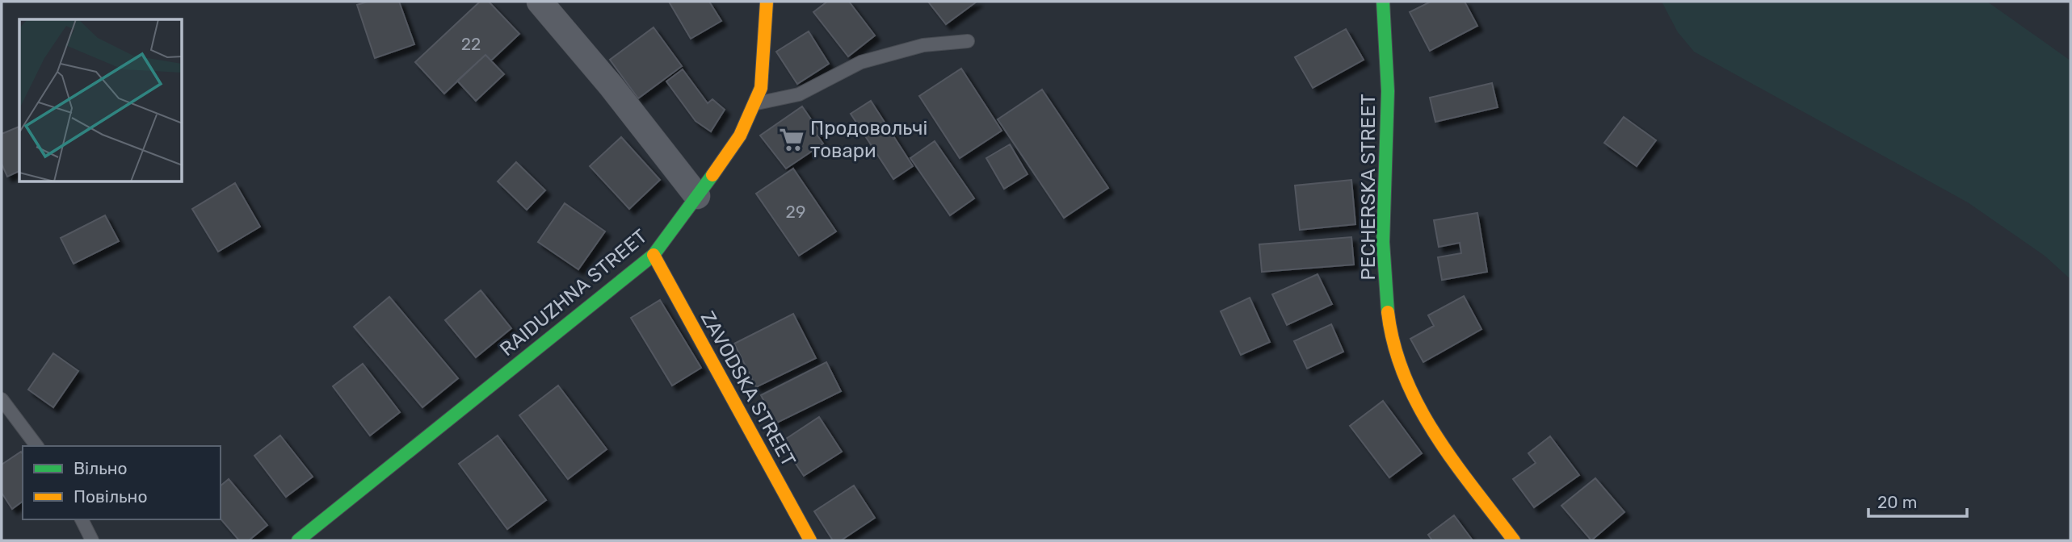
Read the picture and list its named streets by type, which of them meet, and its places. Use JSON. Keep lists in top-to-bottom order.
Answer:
{
  "streets": {
    "street": ["PECHERSKA STREET", "RAIDUZHNA STREET", "ZAVODSKA STREET"]
  },
  "crossings": [
    ["RAIDUZHNA STREET", "ZAVODSKA STREET"]
  ],
  "places": {
    "supermarket": ["Продовольчі товари"]
  },
  "house_numbers": ["22", "29"],
  "legend": ["Вільно", "Повільно"],
  "scale_bar": "20 m"
}
